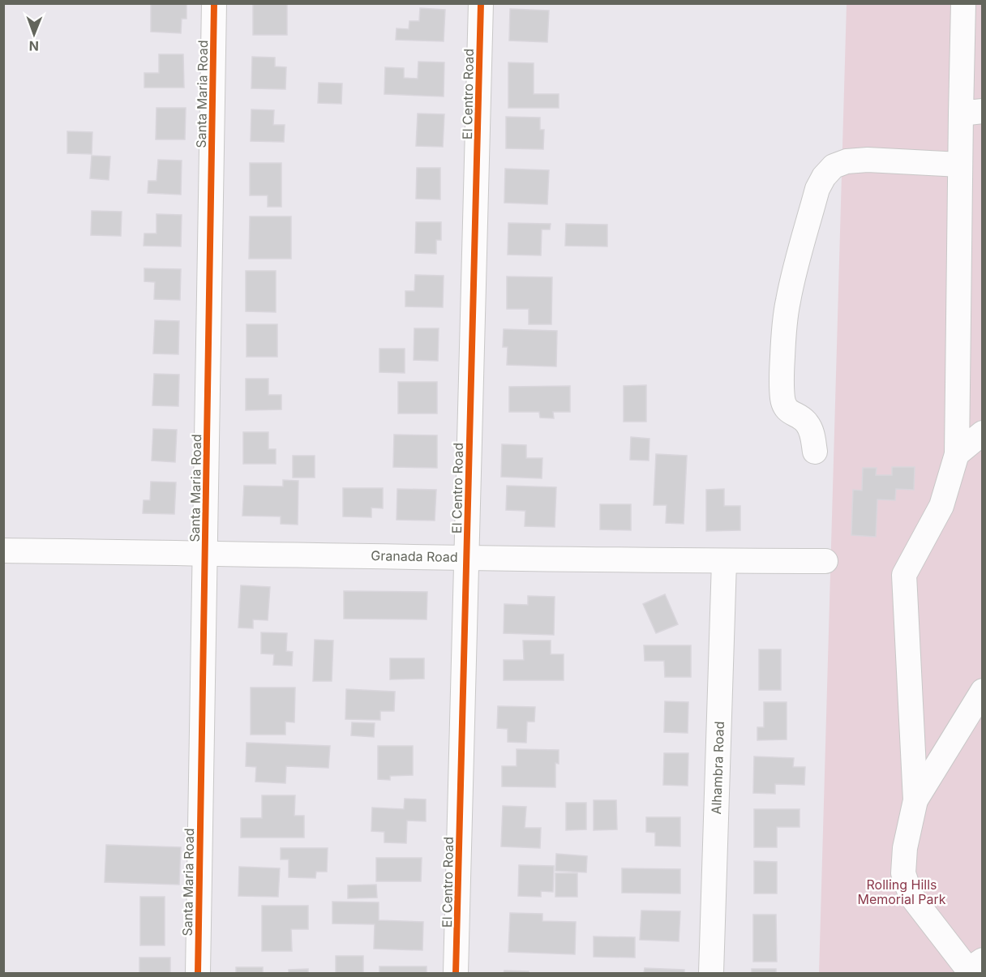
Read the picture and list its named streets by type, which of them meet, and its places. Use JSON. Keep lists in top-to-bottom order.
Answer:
{
  "streets": {
    "street": [
      "Santa Maria Road",
      "El Centro Road",
      "Granada Road",
      "Alhambra Road"
    ]
  },
  "crossings": [
    ["Santa Maria Road", "Granada Road"],
    ["El Centro Road", "Granada Road"],
    ["Granada Road", "Alhambra Road"]
  ],
  "parks": ["Rolling Hills Memorial Park"],
  "north": "bottom"
}
